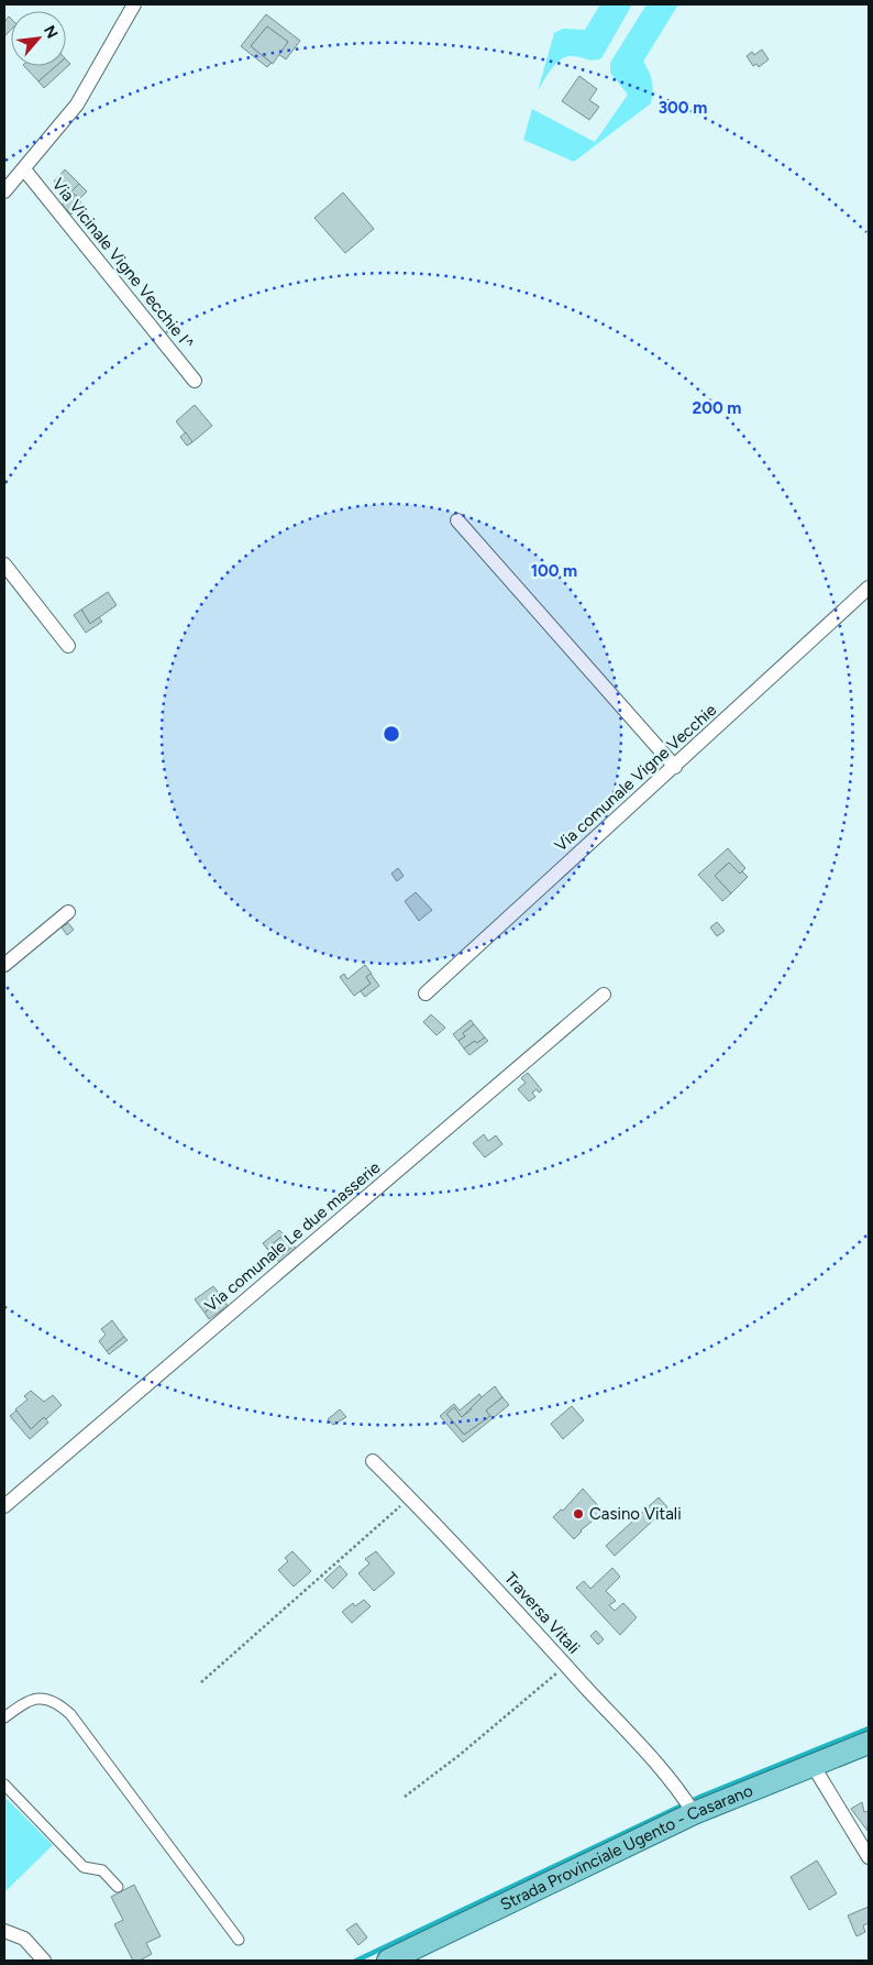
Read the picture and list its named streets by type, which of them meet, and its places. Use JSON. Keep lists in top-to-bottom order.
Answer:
{
  "streets": {
    "main road": ["Strada Provinciale Ugento - Casarano"],
    "street": [
      "Via Vicinale Vigne Vecchie I^",
      "Via comunale Vigne Vecchie",
      "Via comunale Le due masserie",
      "Traversa Vitali"
    ]
  },
  "crossings": [
    ["Traversa Vitali", "Strada Provinciale Ugento - Casarano"]
  ],
  "places": ["Casino Vitali"],
  "north": "top right",
  "rings": ["300 m", "200 m", "100 m"]
}
